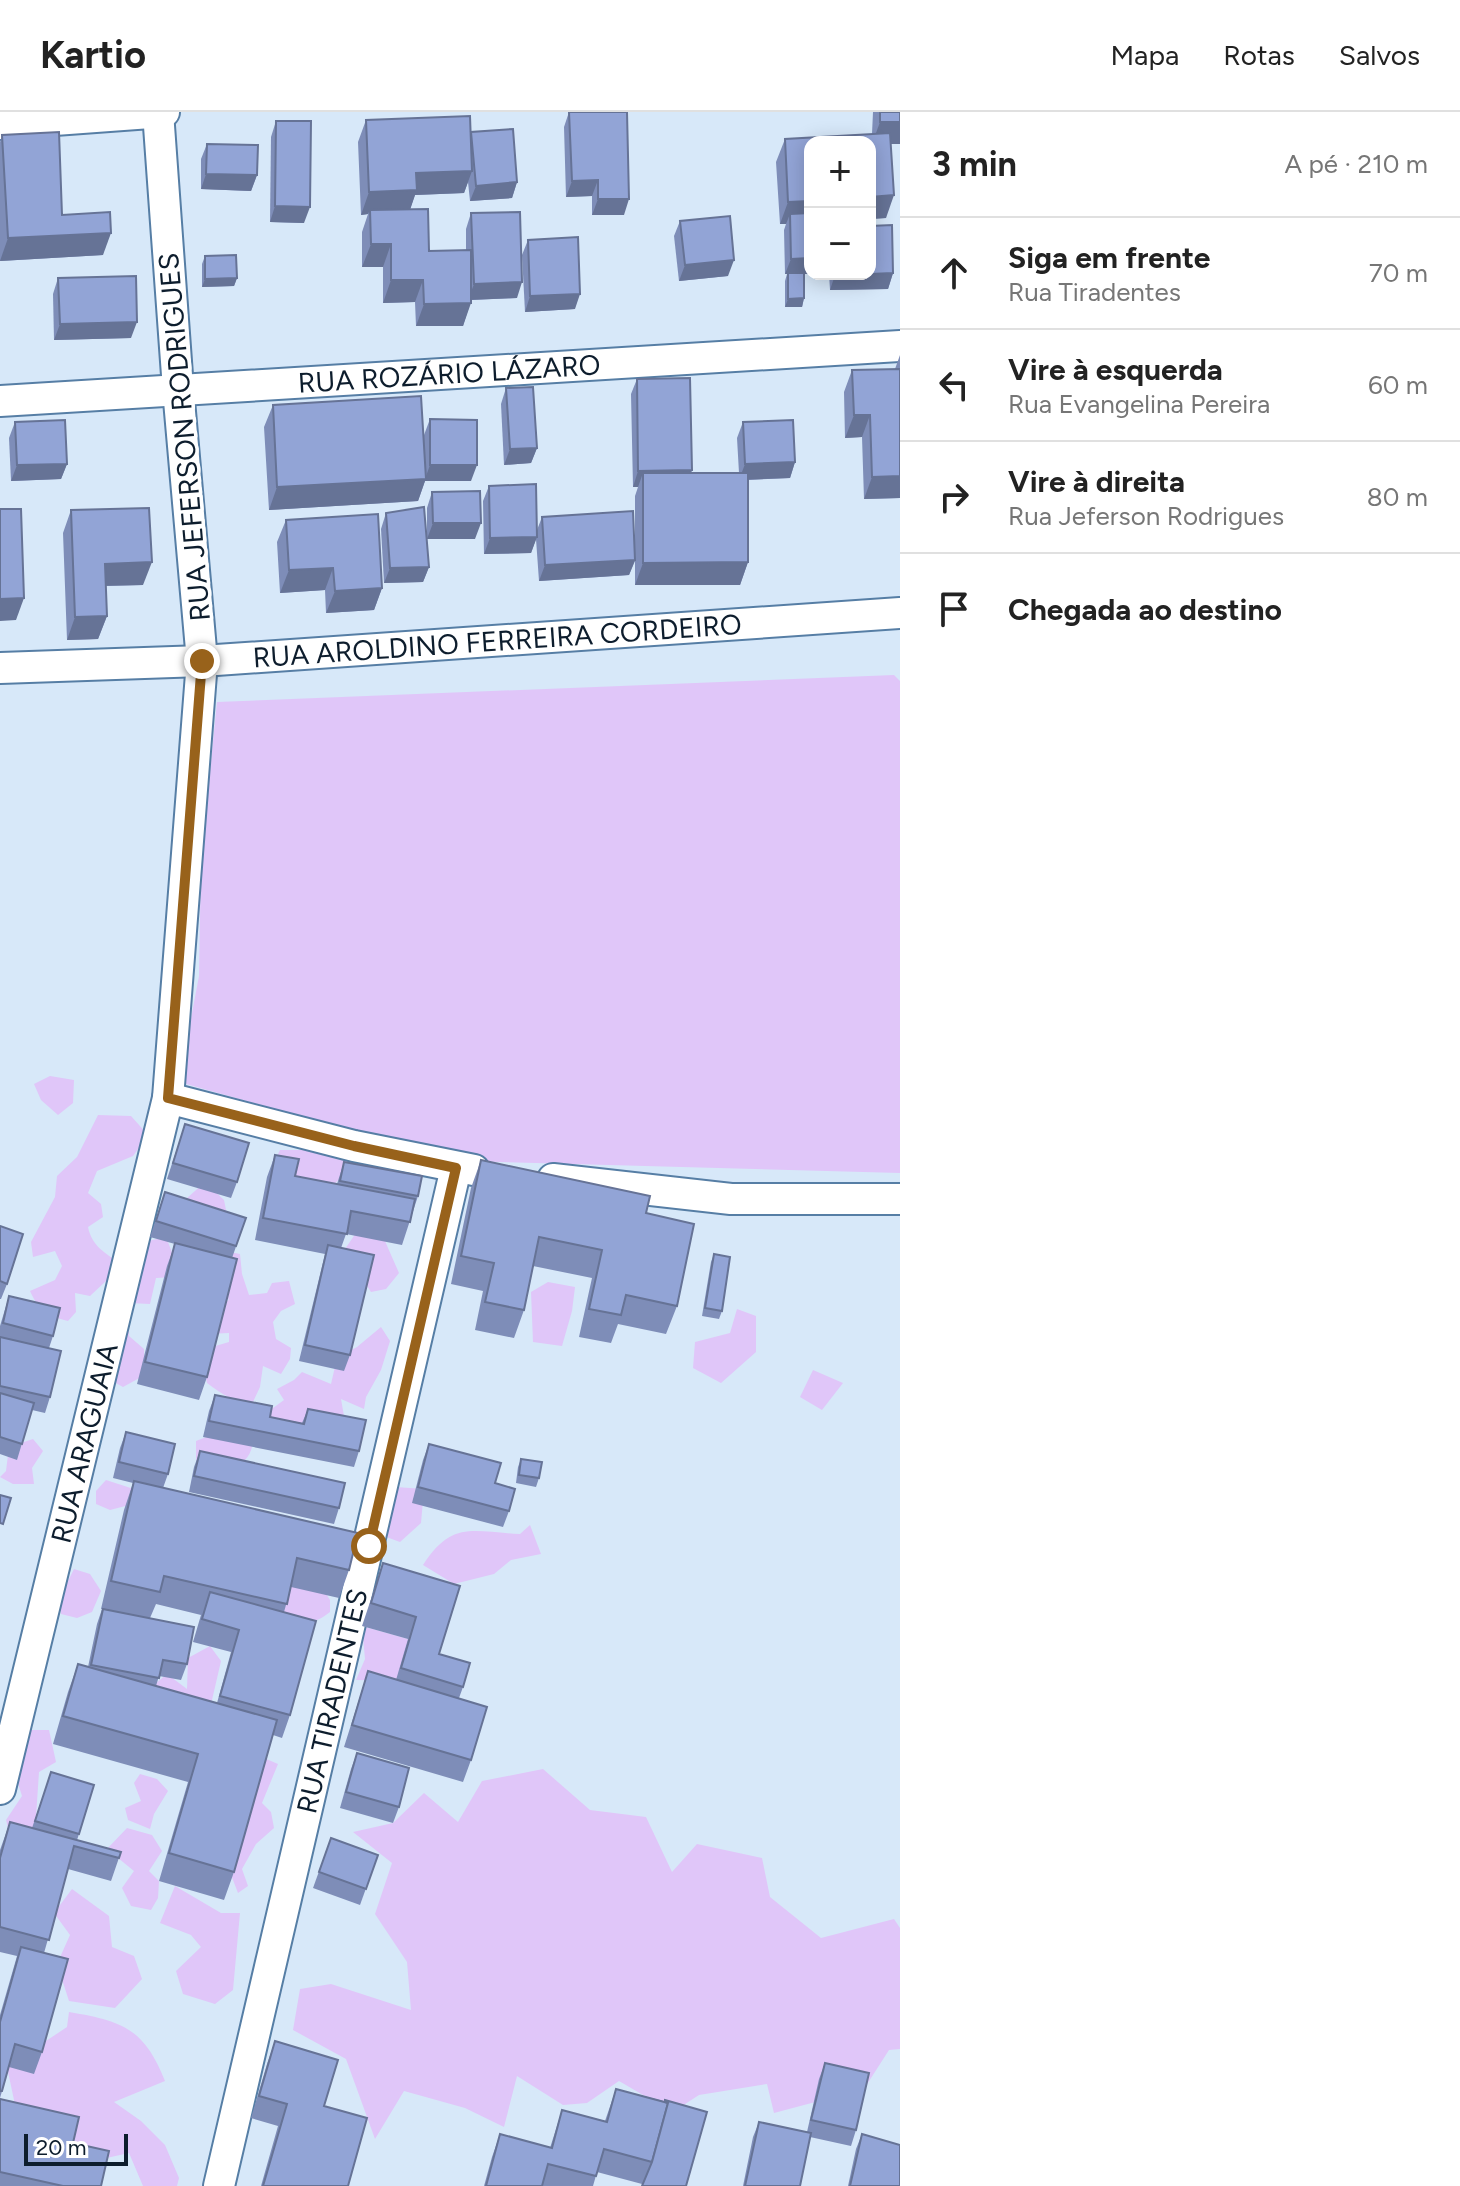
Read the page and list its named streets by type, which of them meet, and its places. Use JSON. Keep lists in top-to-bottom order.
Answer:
{
  "streets": {
    "street": [
      "RUA ROZÁRIO LÁZARO",
      "RUA JEFERSON RODRIGUES",
      "RUA AROLDINO FERREIRA CORDEIRO",
      "RUA ARAGUAIA",
      "RUA TIRADENTES"
    ]
  },
  "crossings": [
    ["RUA ROZÁRIO LÁZARO", "RUA JEFERSON RODRIGUES"],
    ["RUA JEFERSON RODRIGUES", "RUA AROLDINO FERREIRA CORDEIRO"],
    ["RUA JEFERSON RODRIGUES", "RUA ARAGUAIA"]
  ],
  "scale_bar": "20 m",
  "page": {
    "header": "Kartio",
    "nav": ["Mapa", "Rotas", "Salvos"],
    "heading": ["3 min", "A pé · 210 m"],
    "map_buttons": ["+", "−"],
    "list": [
      ["Siga em frente", "Rua Tiradentes", "70 m"],
      ["Vire à esquerda", "Rua Evangelina Pereira", "60 m"],
      ["Vire à direita", "Rua Jeferson Rodrigues", "80 m"],
      "Chegada ao destino"
    ],
    "scale": "20 m"
  }
}
